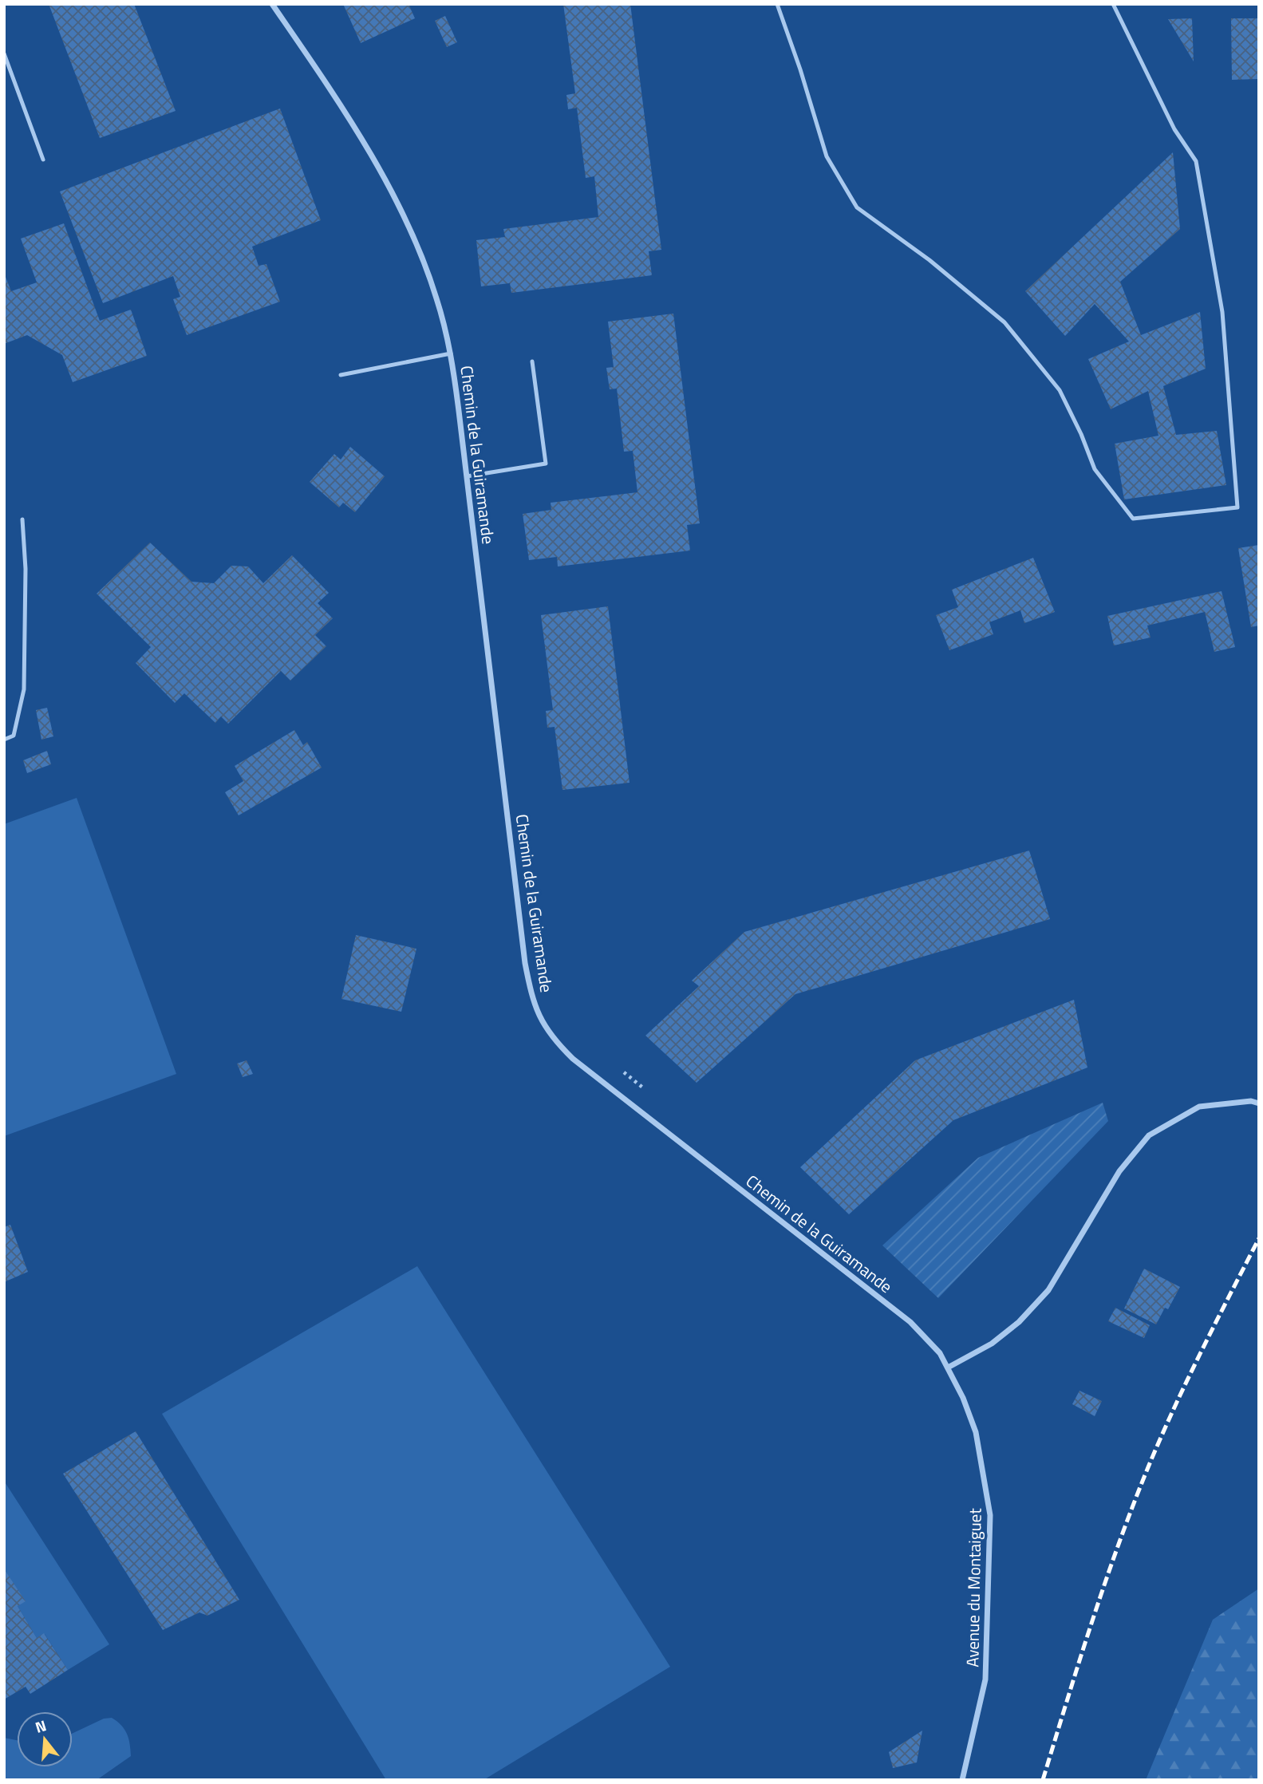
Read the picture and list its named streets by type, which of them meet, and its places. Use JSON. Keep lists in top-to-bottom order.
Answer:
{
  "streets": {
    "street": ["Chemin de la Guiramande", "Avenue du Montaiguet"]
  },
  "crossings": [
    ["Chemin de la Guiramande", "Avenue du Montaiguet"]
  ],
  "north": "top"
}
